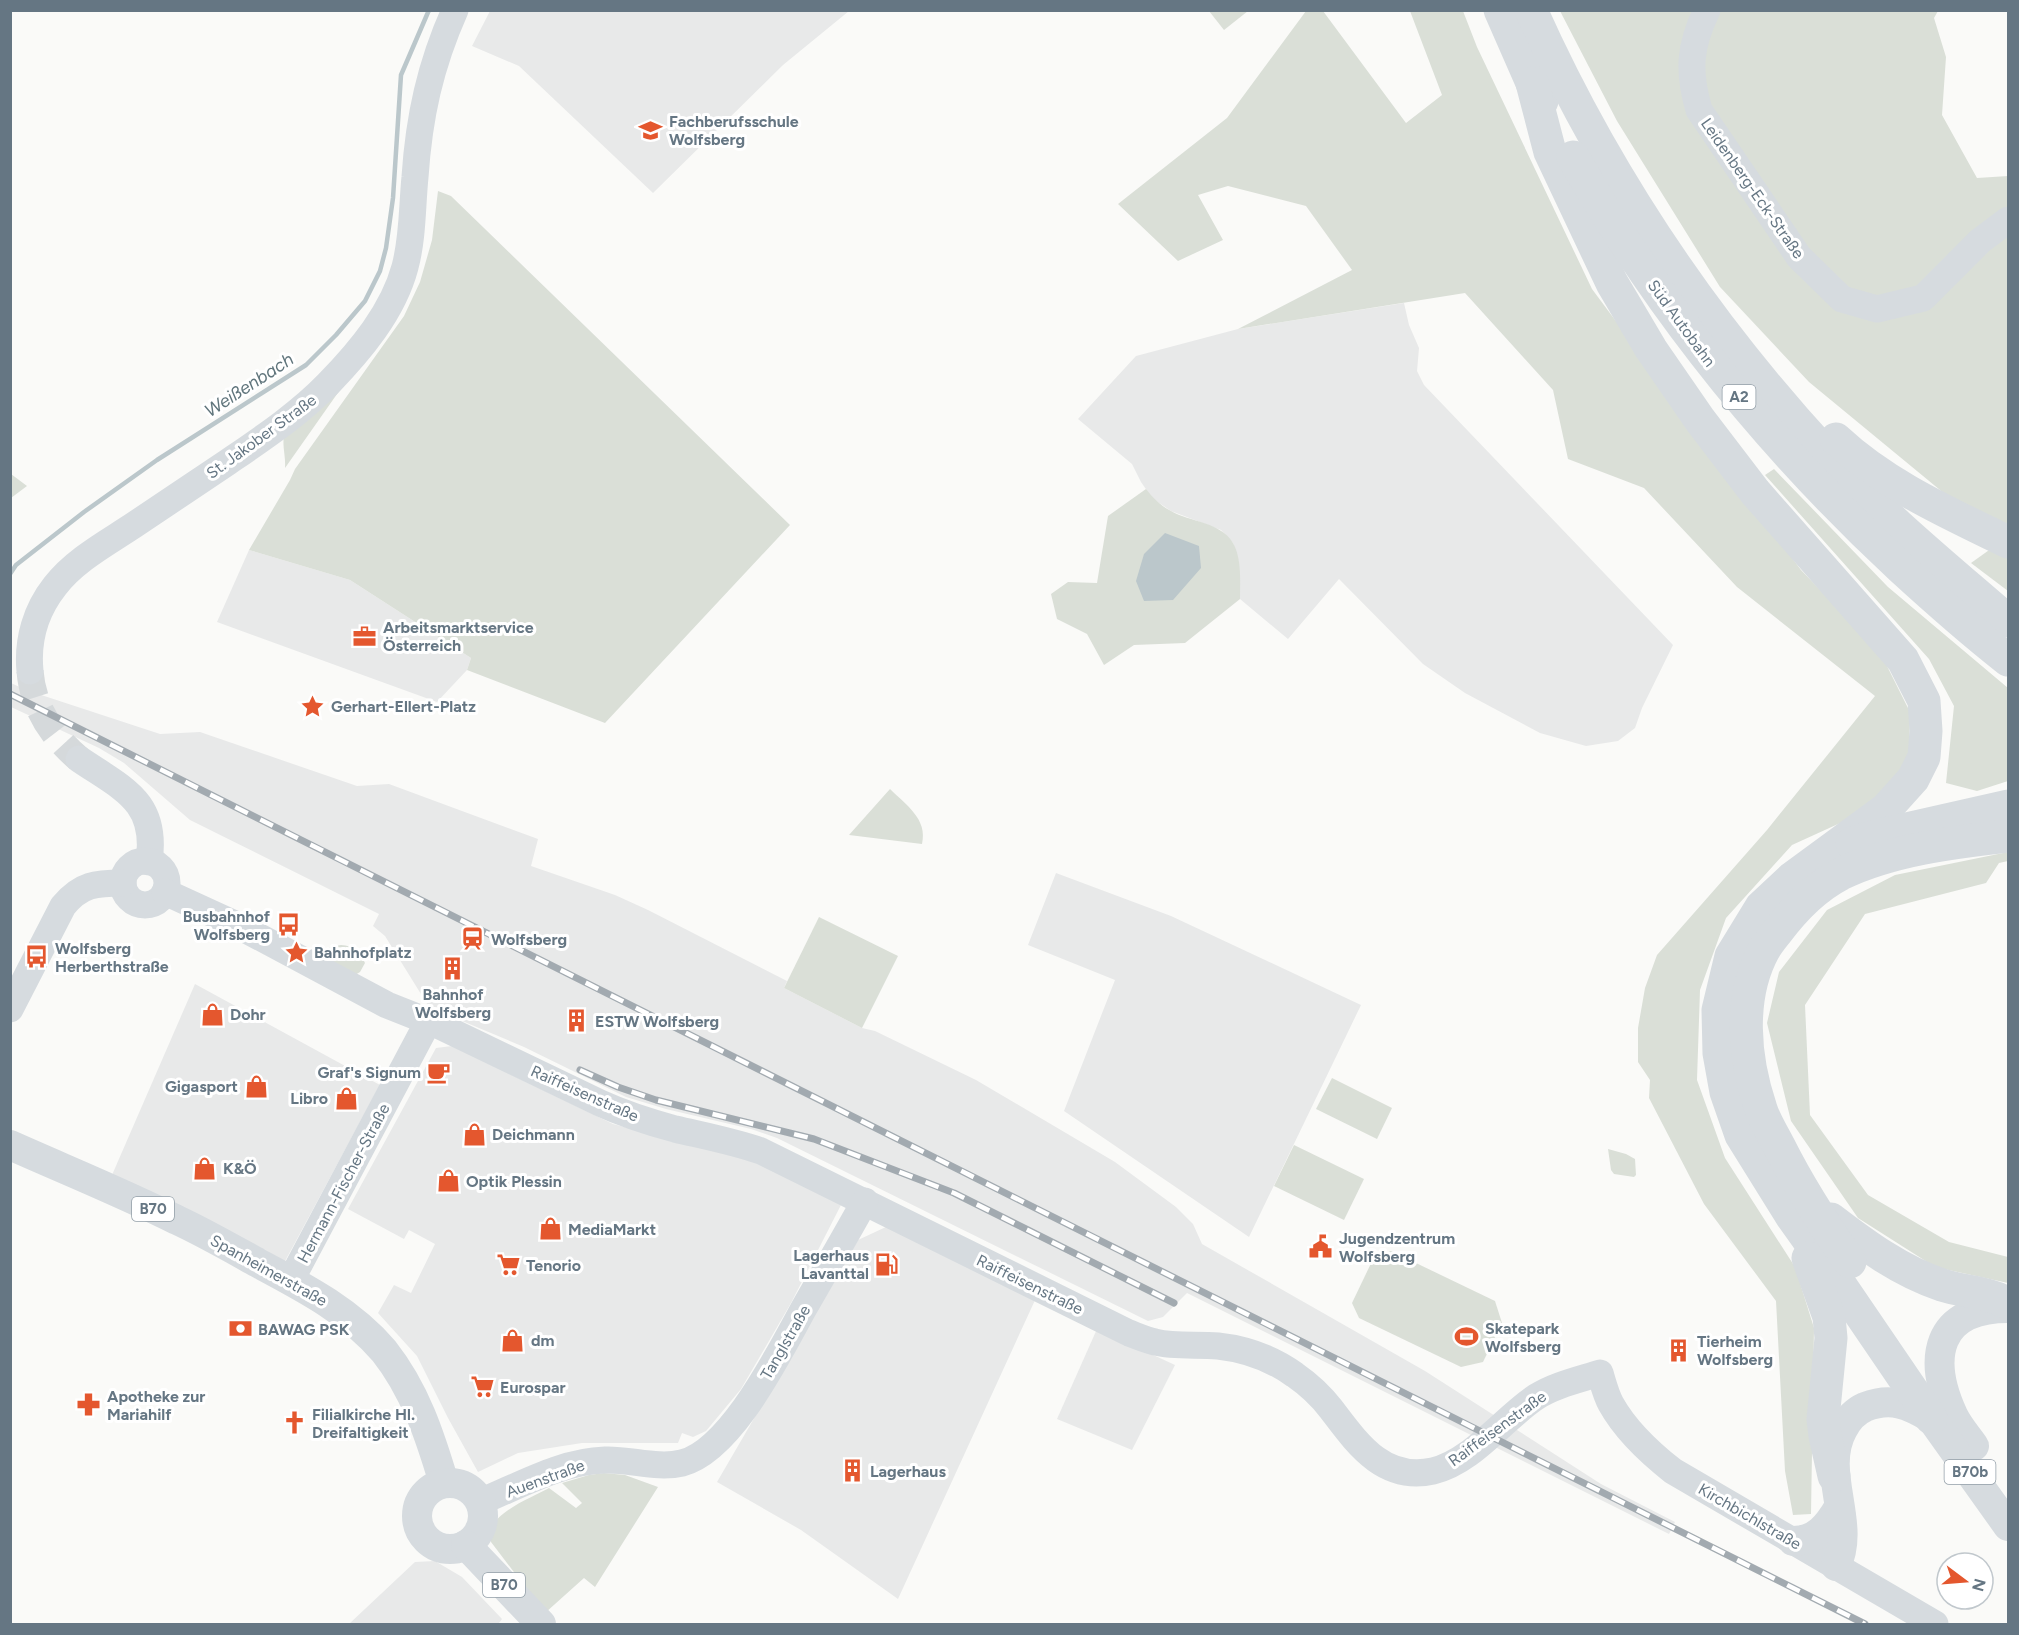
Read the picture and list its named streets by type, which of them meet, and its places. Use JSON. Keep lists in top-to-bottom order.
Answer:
{
  "streets": {
    "highway": ["Süd Autobahn", "A2"],
    "main road": ["B70", "Spanheimerstraße", "B70b"],
    "street": [
      "Leidenberg-Eck-Straße",
      "St. Jakober Straße",
      "Raiffeisenstraße",
      "Hermann-Fischer-Straße",
      "Tanglstraße",
      "Auenstraße",
      "Kirchbichlstraße"
    ]
  },
  "crossings": [
    ["Raiffeisenstraße", "Hermann-Fischer-Straße"],
    ["Raiffeisenstraße", "Tanglstraße"],
    ["Raiffeisenstraße", "Kirchbichlstraße"],
    ["Hermann-Fischer-Straße", "Spanheimerstraße"],
    ["B70", "Spanheimerstraße"],
    ["B70", "Auenstraße"],
    ["Spanheimerstraße", "Auenstraße"],
    ["Tanglstraße", "Auenstraße"]
  ],
  "water": ["Weißenbach"],
  "places": {
    "school or university": ["Fachberufsschule Wolfsberg"],
    "office": ["Arbeitsmarktservice Österreich"],
    "place": ["Gerhart-Ellert-Platz", "Bahnhofplatz"],
    "bus stop": ["Busbahnhof Wolfsberg", "Wolfsberg Herberthstraße"],
    "station": ["Wolfsberg"],
    "building": [
      "Bahnhof Wolfsberg",
      "ESTW Wolfsberg",
      "Tierheim Wolfsberg",
      "Lagerhaus"
    ],
    "shop": [
      "Dohr",
      "Gigasport",
      "Libro",
      "Deichmann",
      "K&Ö",
      "Optik Plessin",
      "MediaMarkt",
      "dm"
    ],
    "cafe": ["Graf's Signum"],
    "public building": ["Jugendzentrum Wolfsberg"],
    "fuel station": ["Lagerhaus Lavanttal"],
    "supermarket": ["Tenorio", "Eurospar"],
    "bank": ["BAWAG PSK"],
    "sports": ["Skatepark Wolfsberg"],
    "pharmacy": ["Apotheke zur Mariahilf"],
    "church": ["Filialkirche Hl. Dreifaltigkeit"]
  },
  "north": "right"
}
